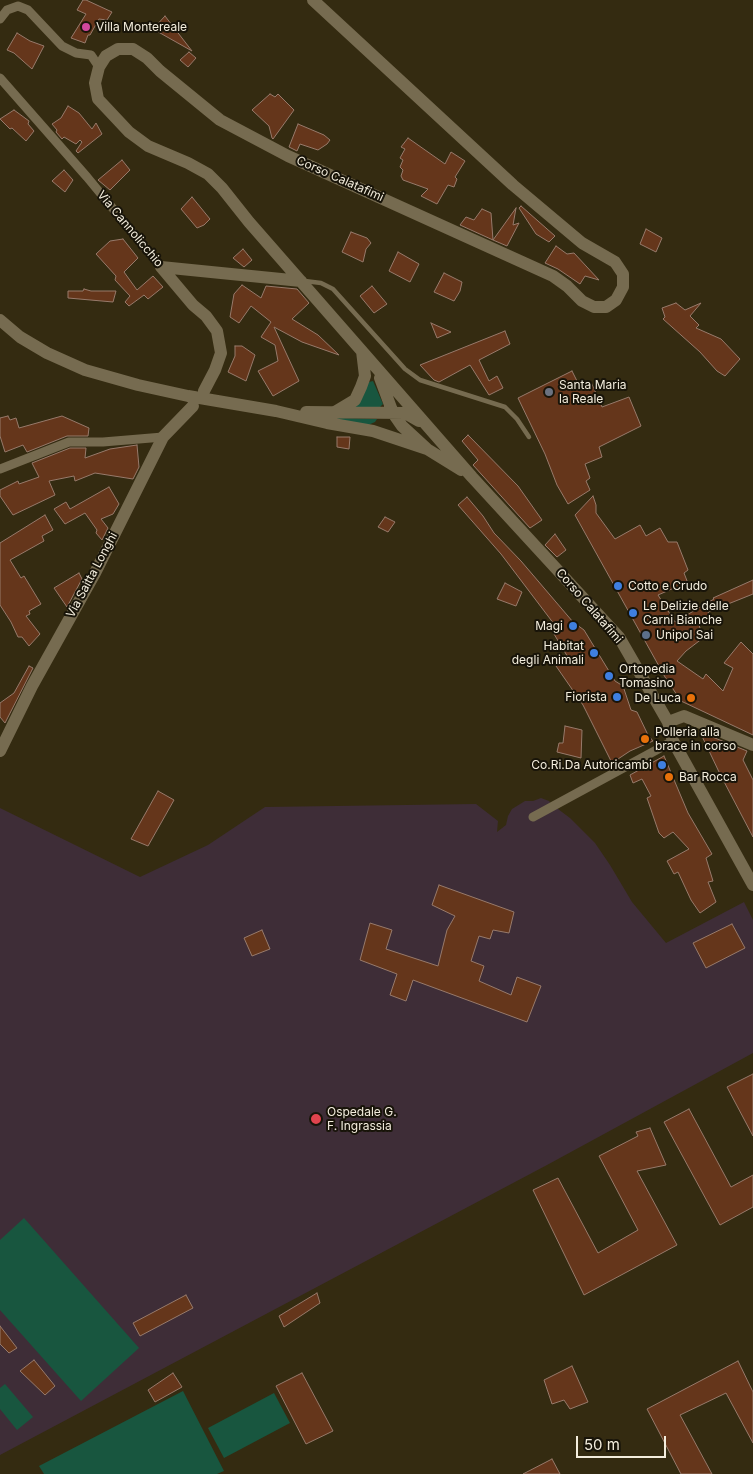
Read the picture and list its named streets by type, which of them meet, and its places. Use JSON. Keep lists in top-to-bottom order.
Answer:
{
  "streets": {
    "street": ["Corso Calatafimi", "Via Cannolicchio", "Via Saitta Longhi"]
  },
  "places": [
    "Villa Montereale",
    "Santa Maria la Reale",
    "Cotto e Crudo",
    "Le Delizie delle Carni Bianche",
    "Magi",
    "Unipol Sai",
    "Habitat degli Animali",
    "Ortopedia Tomasino",
    "Fiorista",
    "De Luca",
    "Polleria alla brace in corso",
    "Co.Ri.Da Autoricambi",
    "Bar Rocca",
    "Ospedale G. F. Ingrassia"
  ],
  "scale_bar": "50 m"
}
